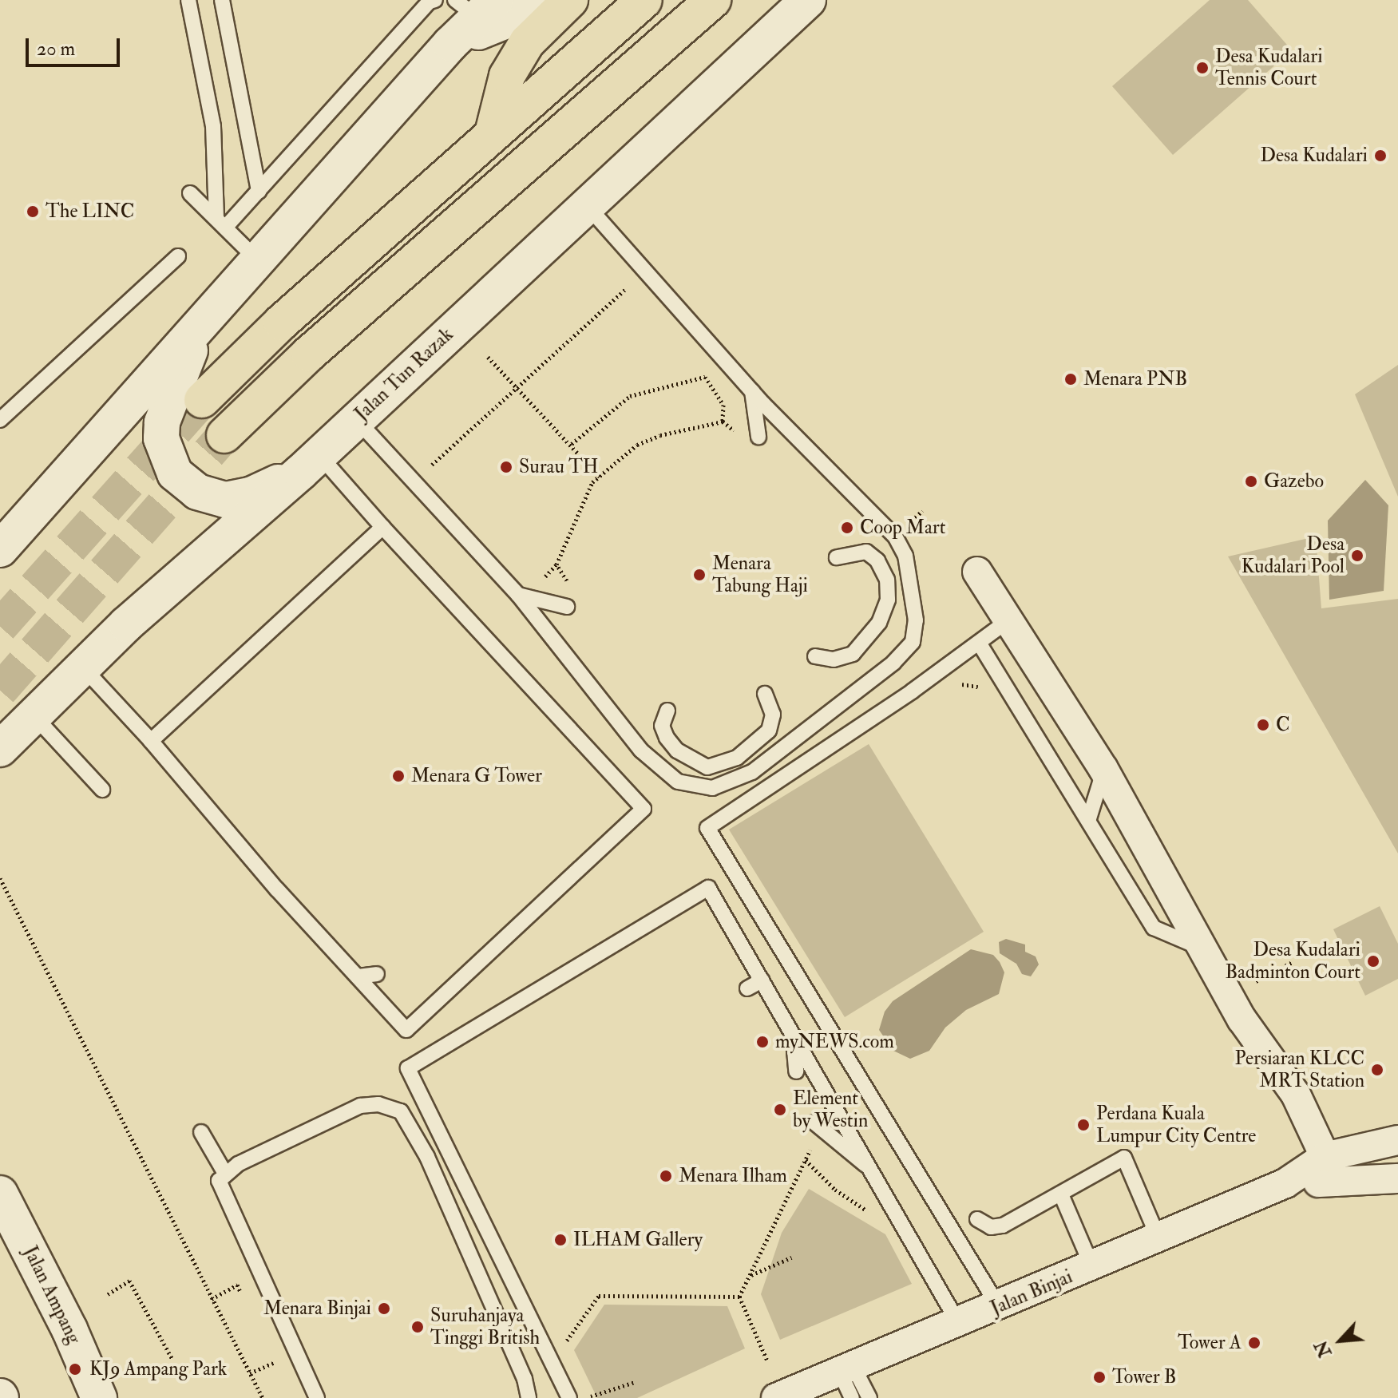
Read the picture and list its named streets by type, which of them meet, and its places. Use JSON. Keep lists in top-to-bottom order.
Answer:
{
  "streets": {
    "main road": ["Jalan Tun Razak", "Jalan Ampang"],
    "street": ["Jalan Binjai"]
  },
  "places": [
    "Desa Kudalari Tennis Court",
    "Desa Kudalari",
    "The LINC",
    "Menara PNB",
    "Surau TH",
    "Gazebo",
    "Coop Mart",
    "Desa Kudalari Pool",
    "Menara Tabung Haji",
    "C",
    "Menara G Tower",
    "Desa Kudalari Badminton Court",
    "myNEWS.com",
    "Persiaran KLCC MRT Station",
    "Element by Westin",
    "Perdana Kuala Lumpur City Centre",
    "Menara Ilham",
    "ILHAM Gallery",
    "Menara Binjai",
    "Suruhanjaya Tinggi British",
    "Tower A",
    "KJ9 Ampang Park",
    "Tower B"
  ],
  "scale_bar": "20 m",
  "north": "bottom left"
}
